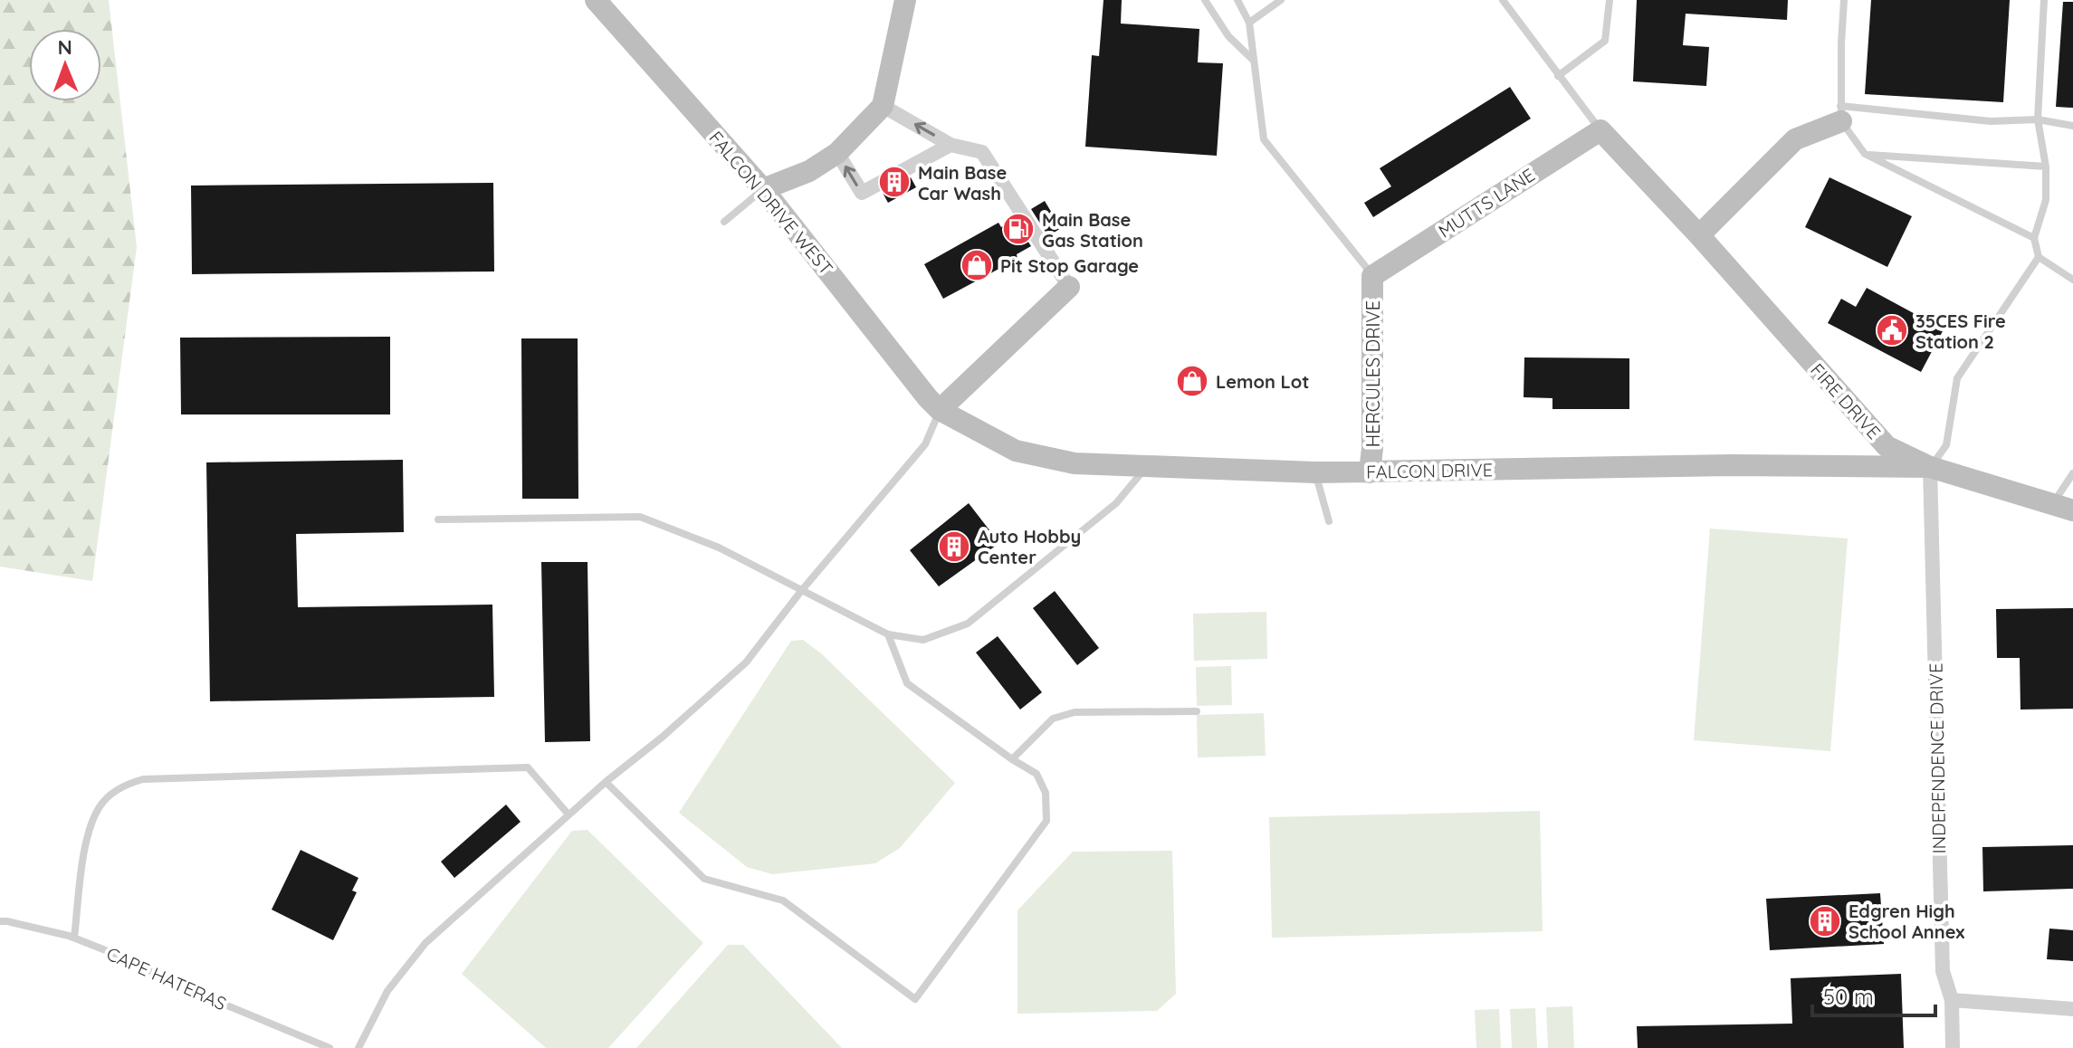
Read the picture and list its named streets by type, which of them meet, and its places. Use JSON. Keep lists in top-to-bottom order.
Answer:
{
  "streets": {
    "street": [
      "FALCON DRIVE WEST",
      "MUTTS LANE",
      "HERCULES DRIVE",
      "FIRE DRIVE",
      "FALCON DRIVE",
      "INDEPENDENCE DRIVE"
    ],
    "lane": ["CAPE HATERAS"]
  },
  "crossings": [
    ["FALCON DRIVE WEST", "FALCON DRIVE"],
    ["MUTTS LANE", "HERCULES DRIVE"],
    ["MUTTS LANE", "FIRE DRIVE"],
    ["HERCULES DRIVE", "FALCON DRIVE"],
    ["FIRE DRIVE", "FALCON DRIVE"],
    ["FIRE DRIVE", "INDEPENDENCE DRIVE"],
    ["FALCON DRIVE", "INDEPENDENCE DRIVE"]
  ],
  "places": {
    "building": ["Main Base Car Wash", "Auto Hobby Center", "Edgren High School Annex"],
    "fuel station": ["Main Base Gas Station"],
    "shop": ["Pit Stop Garage", "Lemon Lot"],
    "public building": ["35CES Fire Station 2"]
  },
  "scale_bar": "50 m",
  "north": "top"
}
